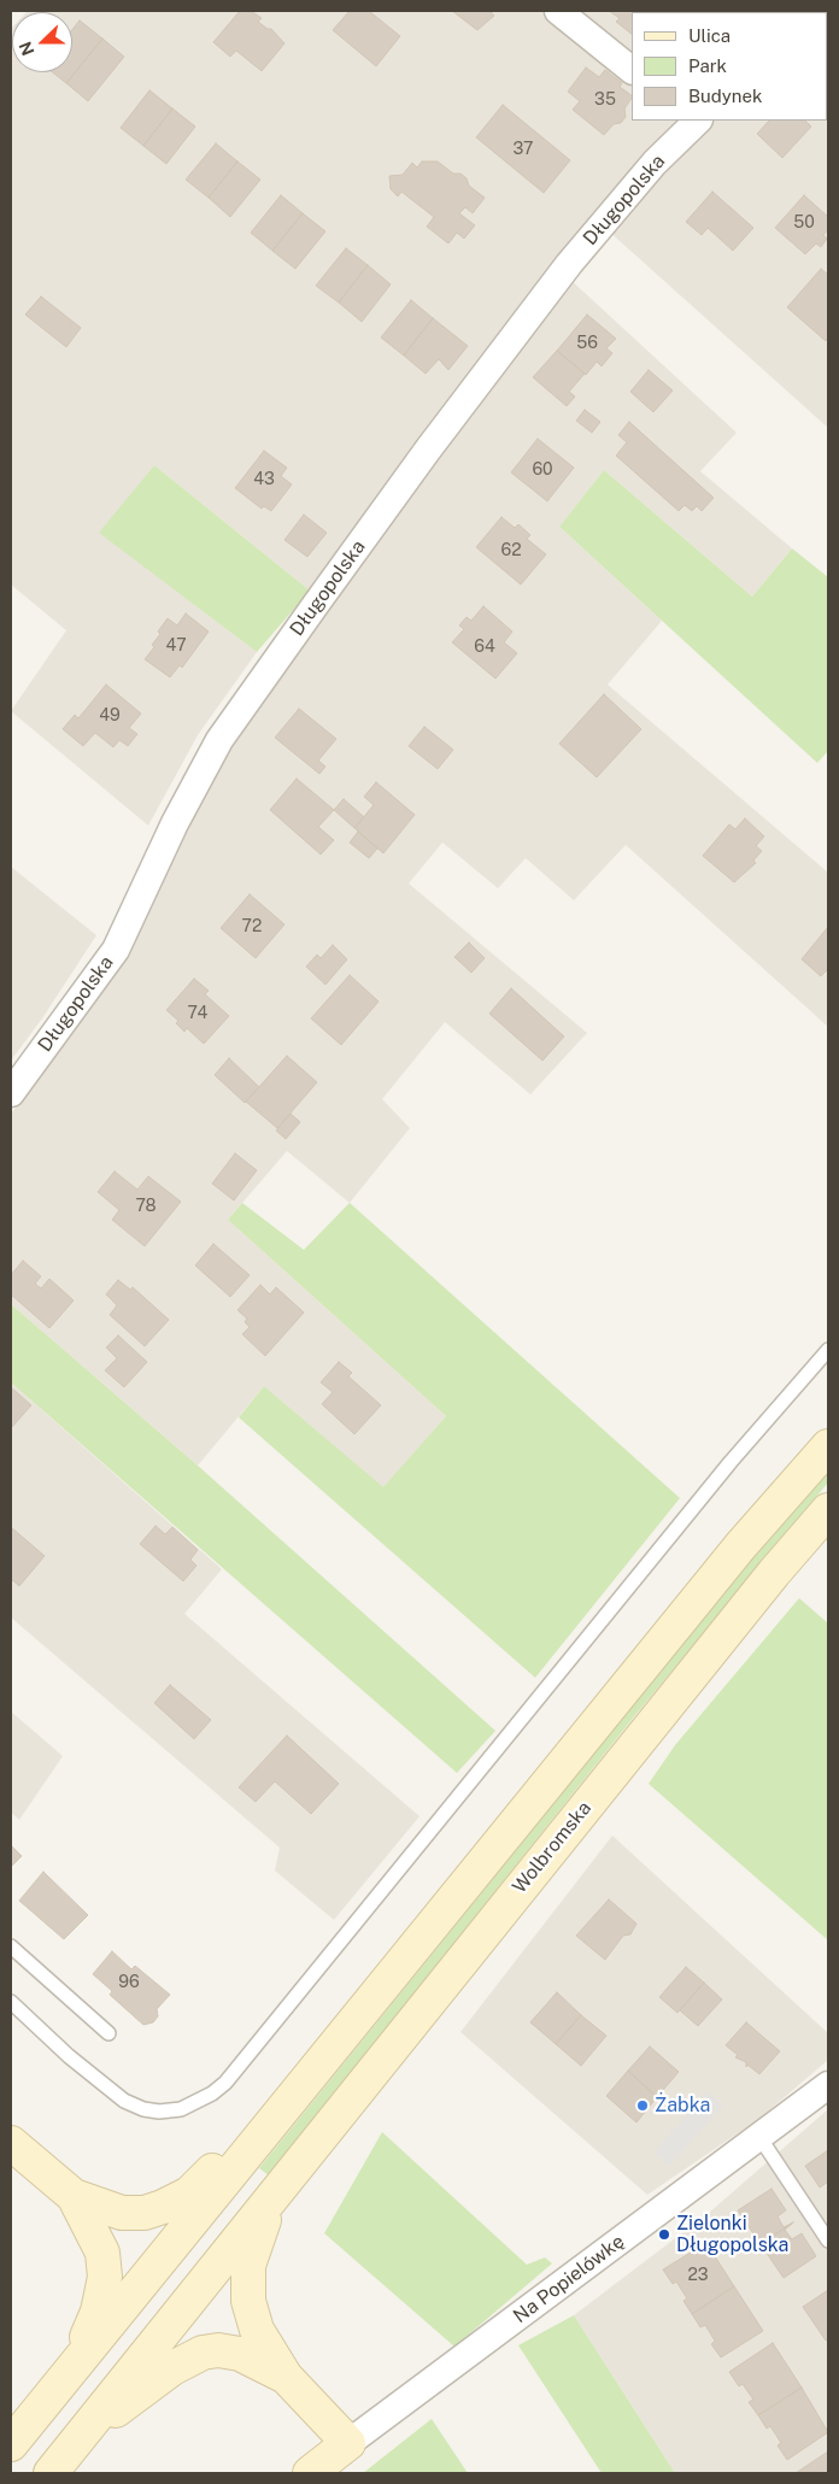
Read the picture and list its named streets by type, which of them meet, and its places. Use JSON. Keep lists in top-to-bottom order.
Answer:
{
  "streets": {
    "main road": ["Wolbromska", "Na Popielówkę"],
    "street": ["Długopolska"]
  },
  "places": ["Żabka", "Zielonki Długopolska"],
  "house_numbers": [
    "35",
    "37",
    "50",
    "56",
    "60",
    "43",
    "62",
    "47",
    "64",
    "49",
    "72",
    "74",
    "78",
    "96",
    "23"
  ],
  "legend": ["Ulica", "Park", "Budynek"],
  "north": "left"
}
